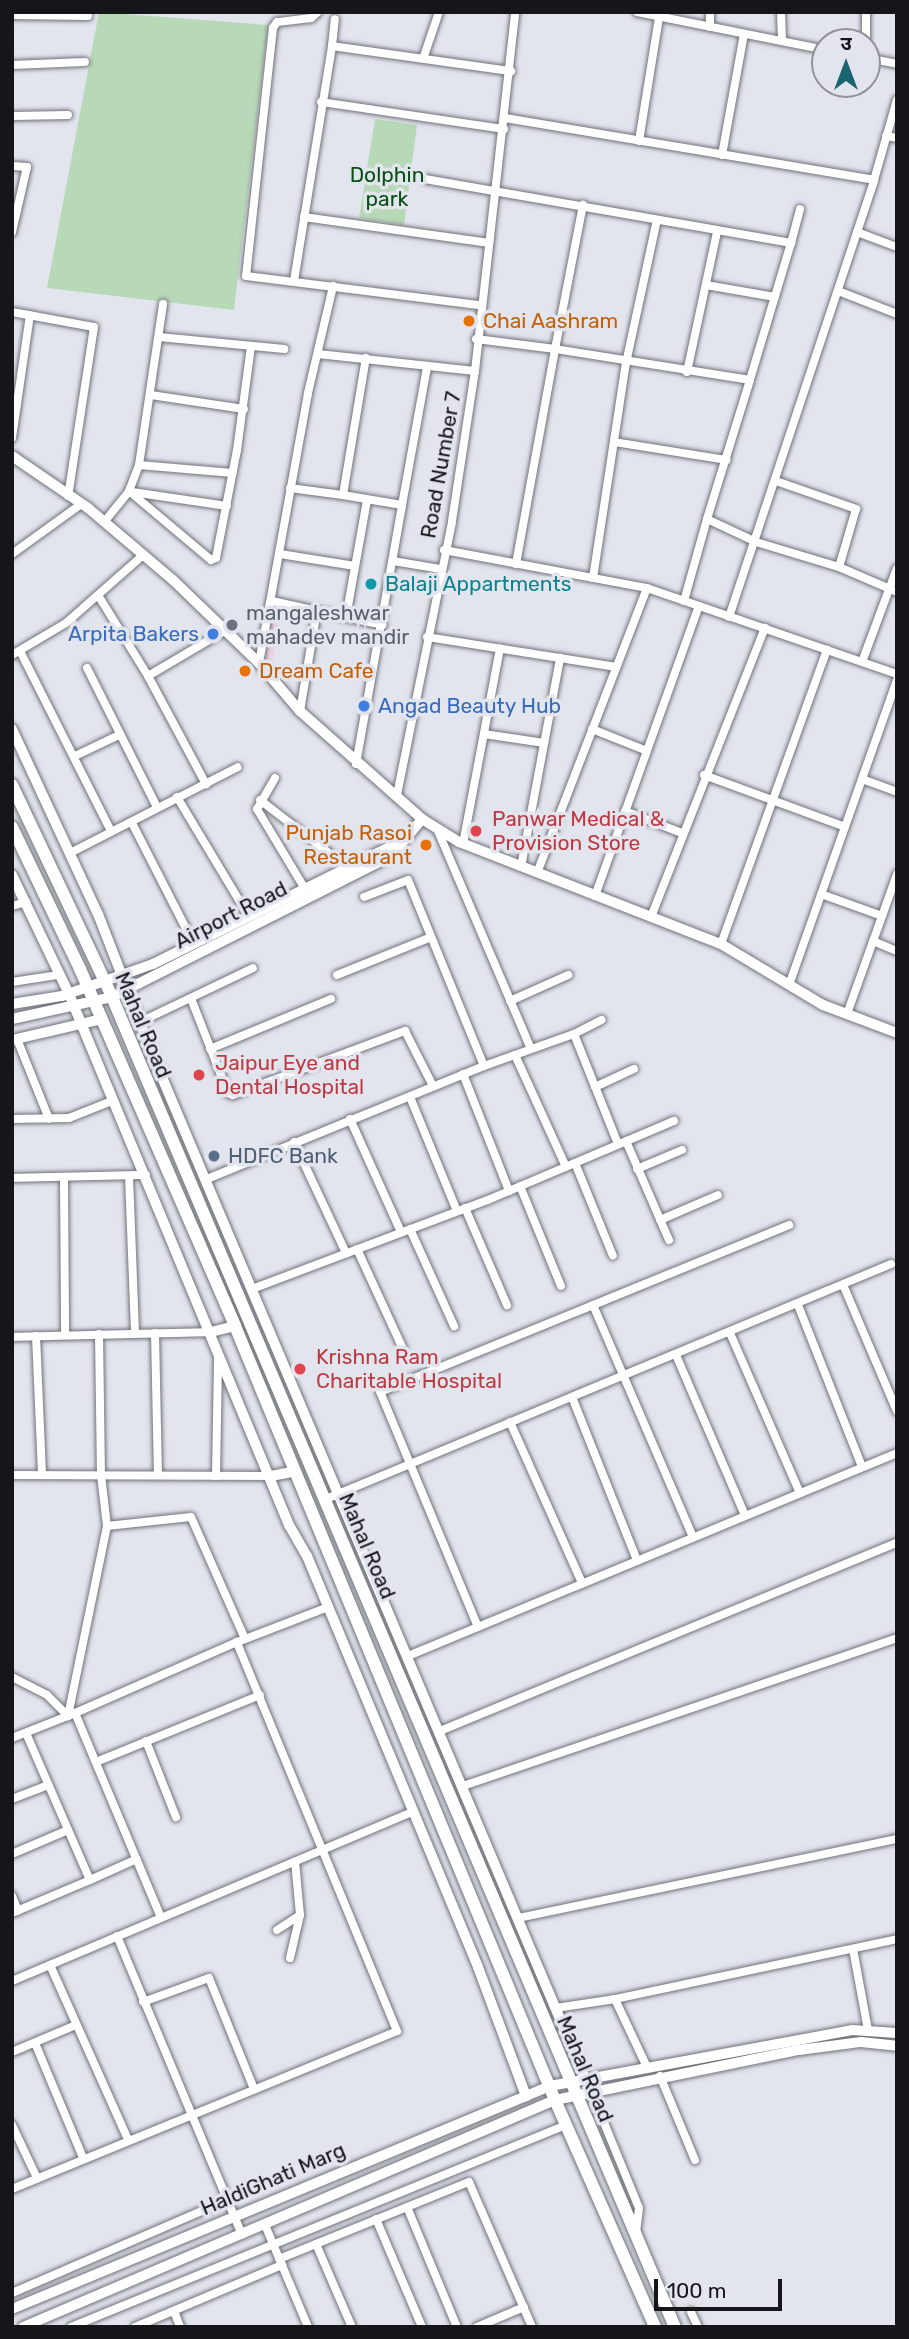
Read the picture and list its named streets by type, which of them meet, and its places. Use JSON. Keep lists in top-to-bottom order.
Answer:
{
  "streets": {
    "main road": ["Mahal Road"],
    "street": ["Road Number 7", "Airport Road", "HaldiGhati Marg"]
  },
  "crossings": [
    ["Airport Road", "Mahal Road"],
    ["Mahal Road", "HaldiGhati Marg"]
  ],
  "parks": ["Dolphin park"],
  "places": [
    "Chai Aashram",
    "Balaji Appartments",
    "mangaleshwar mahadev mandir",
    "Arpita Bakers",
    "Dream Cafe",
    "Angad Beauty Hub",
    "Panwar Medical & Provision Store",
    "Punjab Rasoi Restaurant",
    "Jaipur Eye and Dental Hospital",
    "HDFC Bank",
    "Krishna Ram Charitable Hospital"
  ],
  "scale_bar": "100 m",
  "north": "top"
}
